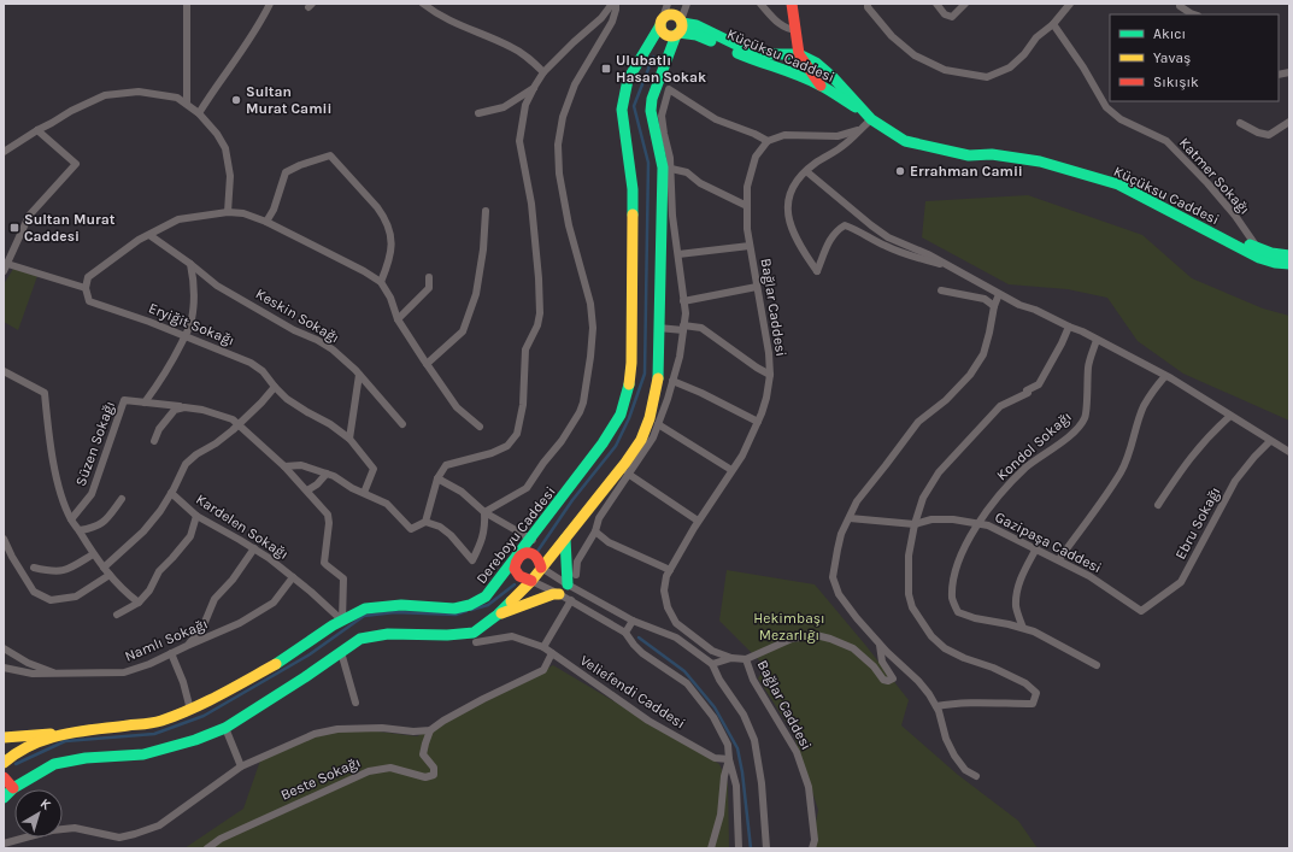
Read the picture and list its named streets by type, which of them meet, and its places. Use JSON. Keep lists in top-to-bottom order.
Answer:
{
  "streets": {
    "main road": ["Küçüksu Caddesi", "Dereboyu Caddesi"],
    "street": [
      "Katmer Sokağı",
      "Bağlar Caddesi",
      "Keskin Sokağı",
      "Eryiğit Sokağı",
      "Süzen Sokağı",
      "Kondol Sokağı",
      "Ebru Sokağı",
      "Kardelen Sokağı",
      "Gazipaşa Caddesi",
      "Namlı Sokağı",
      "Veliefendi Caddesi",
      "Beste Sokağı"
    ]
  },
  "crossings": [
    ["Küçüksu Caddesi", "Katmer Sokağı"],
    ["Küçüksu Caddesi", "Dereboyu Caddesi"],
    ["Süzen Sokağı", "Kardelen Sokağı"],
    ["Süzen Sokağı", "Dereboyu Caddesi"],
    ["Kondol Sokağı", "Gazipaşa Caddesi"],
    ["Ebru Sokağı", "Gazipaşa Caddesi"],
    ["Kardelen Sokağı", "Dereboyu Caddesi"],
    ["Kardelen Sokağı", "Namlı Sokağı"]
  ],
  "parks": ["Hekimbaşı Mezarlığı"],
  "places": {
    "transit": ["Ulubatlı Hasan Sokak", "Sultan Murat Caddesi"],
    "other": ["Sultan Murat Camii", "Errahman Camii"]
  },
  "legend": ["Akıcı", "Yavaş", "Sıkışık"],
  "north": "top right"
}
